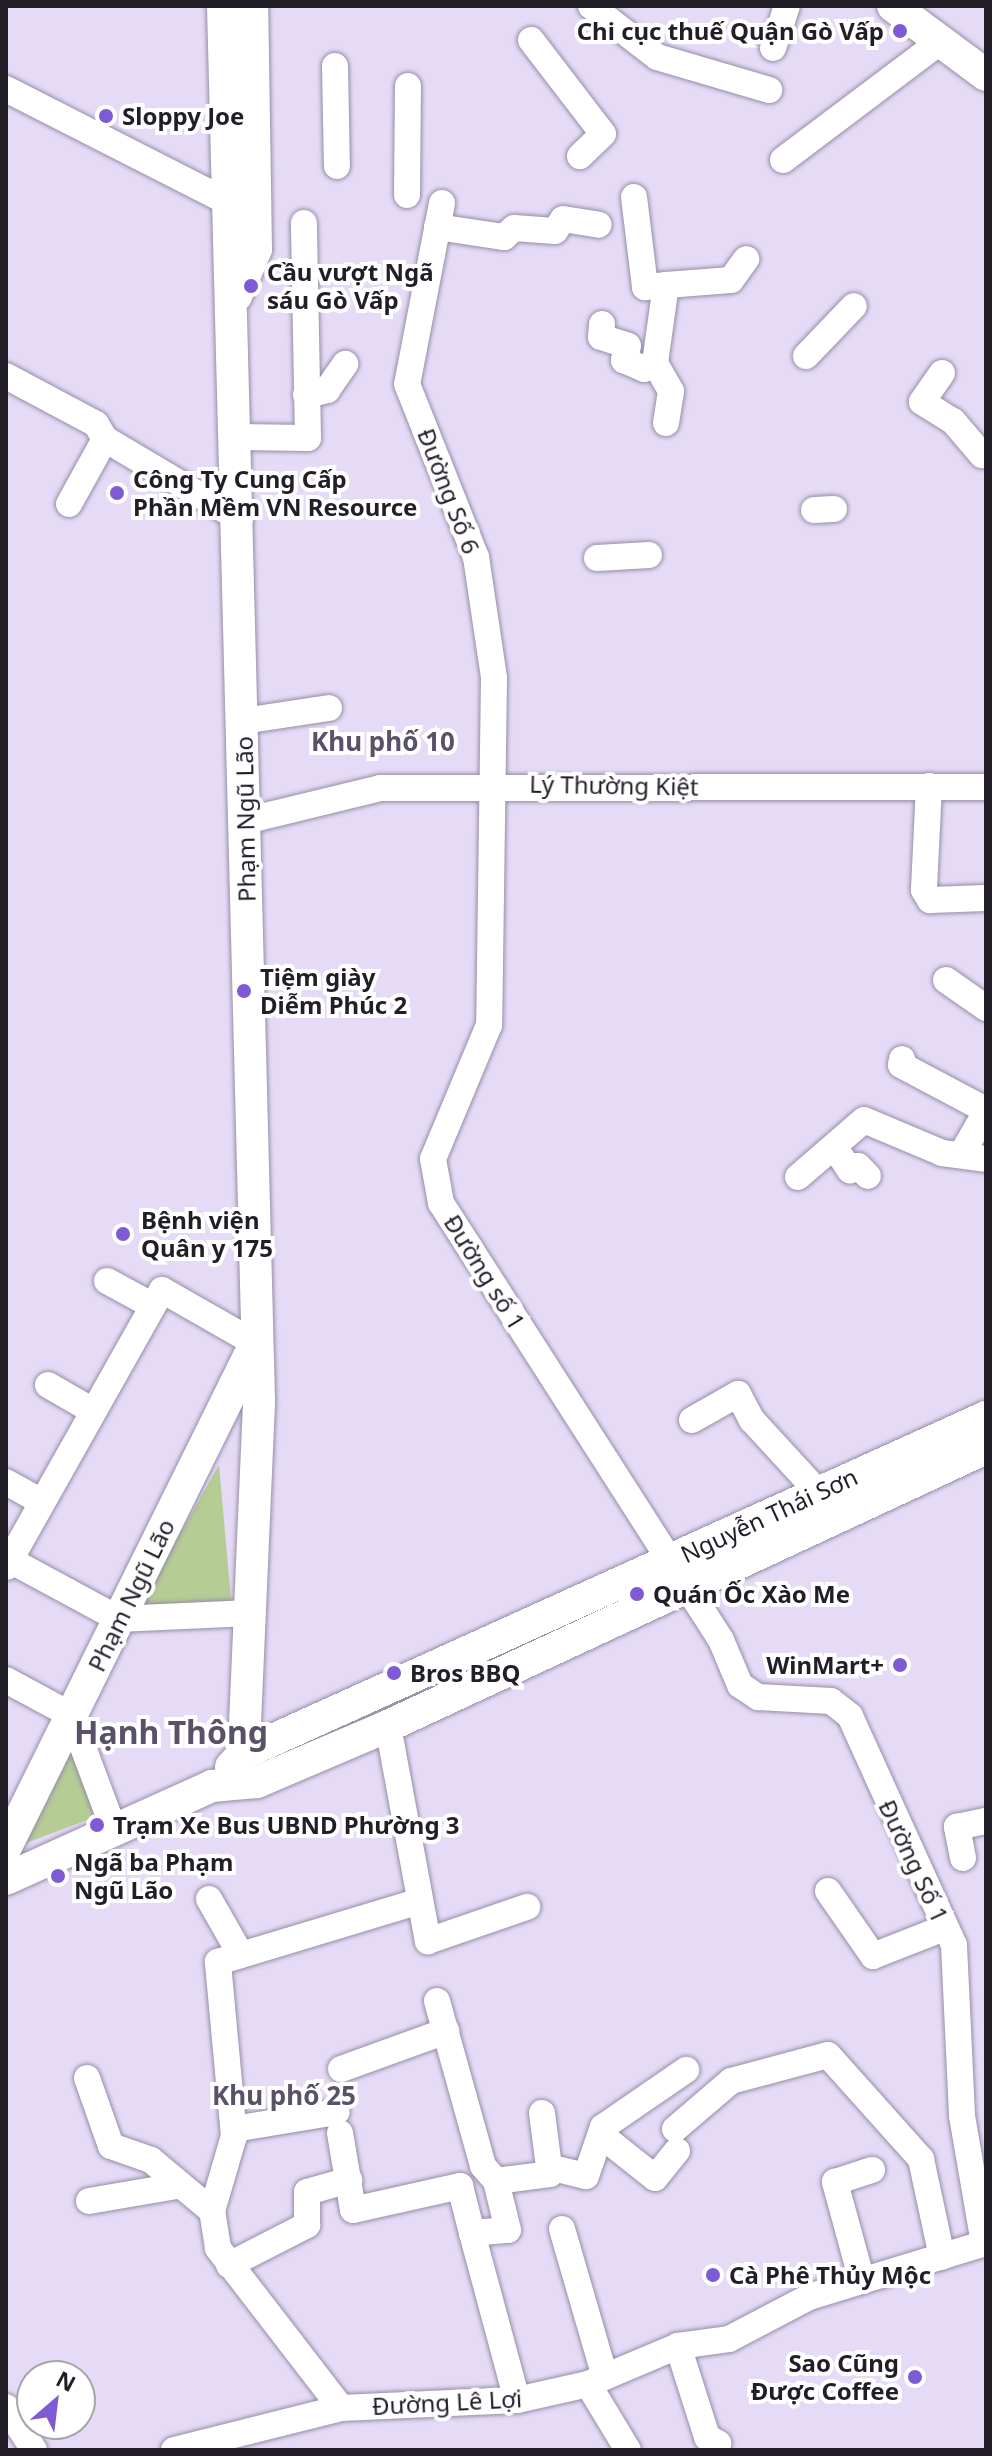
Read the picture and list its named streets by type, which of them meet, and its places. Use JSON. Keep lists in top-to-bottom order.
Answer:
{
  "streets": {
    "main road": ["Phạm Ngũ Lão", "Nguyễn Thái Sơn"],
    "street": [
      "Đường Số 6",
      "Lý Thường Kiệt",
      "Đường số 1",
      "Đường Số 1",
      "Đường Lê Lợi"
    ]
  },
  "crossings": [
    ["Đường Số 6", "Lý Thường Kiệt"],
    ["Đường Số 6", "Đường số 1"],
    ["Lý Thường Kiệt", "Phạm Ngũ Lão"],
    ["Lý Thường Kiệt", "Đường số 1"],
    ["Phạm Ngũ Lão", "Nguyễn Thái Sơn"],
    ["Đường số 1", "Nguyễn Thái Sơn"],
    ["Đường số 1", "Đường Số 1"],
    ["Nguyễn Thái Sơn", "Đường Số 1"],
    ["Đường Số 1", "Đường Lê Lợi"]
  ],
  "districts": ["Khu phố 10", "Hạnh Thông", "Khu phố 25"],
  "places": [
    "Chi cục thuế Quận Gò Vấp",
    "Sloppy Joe",
    "Cầu vượt Ngã sáu Gò Vấp",
    "Công Ty Cung Cấp Phần Mềm VN Resource",
    "Tiệm giày Diễm Phúc 2",
    "Bệnh viện Quân y 175",
    "Quán Ốc Xào Me",
    "WinMart+",
    "Bros BBQ",
    "Trạm Xe Bus UBND Phường 3",
    "Ngã ba Phạm Ngũ Lão",
    "Cà Phê Thủy Mộc",
    "Sao Cũng Được Coffee"
  ],
  "north": "top right"
}
